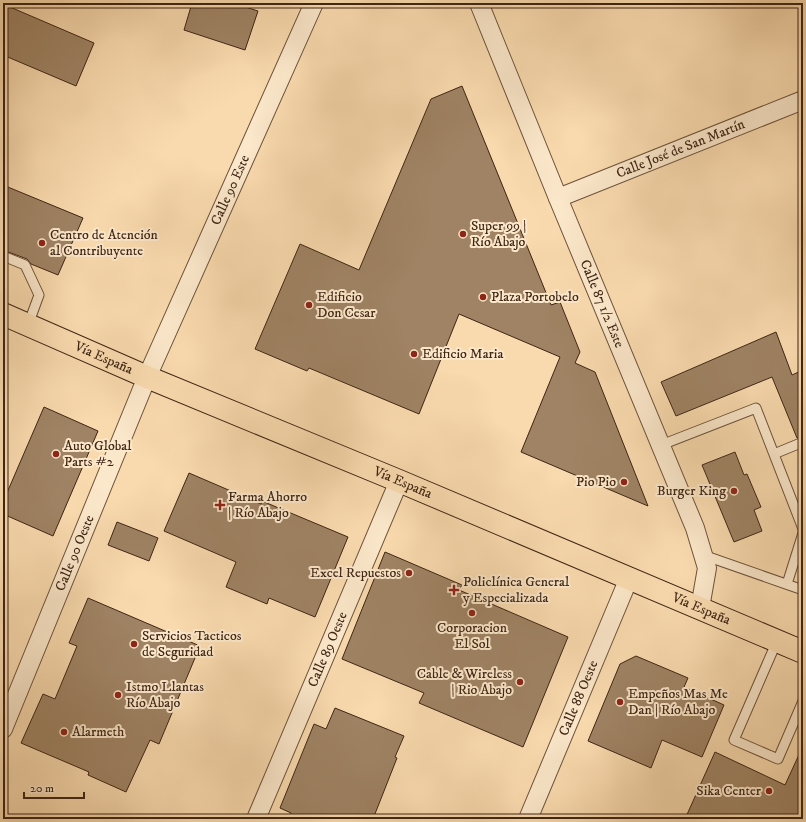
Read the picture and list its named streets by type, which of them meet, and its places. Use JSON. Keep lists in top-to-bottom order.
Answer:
{
  "streets": {
    "main road": ["Vía España"],
    "street": [
      "Calle José de San Martín",
      "Calle 90 Este",
      "Calle 87 1/2 Este",
      "Calle 90 Oeste",
      "Calle 89 Oeste",
      "Calle 88 Oeste"
    ]
  },
  "crossings": [
    ["Calle José de San Martín", "Calle 87 1/2 Este"],
    ["Calle 90 Este", "Vía España"],
    ["Calle 90 Este", "Calle 90 Oeste"],
    ["Calle 87 1/2 Este", "Vía España"],
    ["Vía España", "Calle 90 Oeste"],
    ["Vía España", "Calle 89 Oeste"],
    ["Vía España", "Calle 88 Oeste"]
  ],
  "places": {
    "other": [
      "Super 99 | Río Abajo",
      "Centro de Atención al Contribuyente",
      "Plaza Portobelo",
      "Edificio Don Cesar",
      "Edificio Maria",
      "Auto Global Parts #2",
      "Pio Pio",
      "Burger King",
      "Excel Repuestos",
      "Corporacion El Sol",
      "Servicios Tacticos de Seguridad",
      "Cable & Wireless | Rio Abajo",
      "Istmo Llantas Río Abajo",
      "Empeños Mas Me Dan | Río Abajo",
      "Alarmeth",
      "Sika Center"
    ],
    "health": ["Farma Ahorro | Río Abajo", "Policlínica General y Especializada"]
  },
  "scale_bar": "20 m"
}
